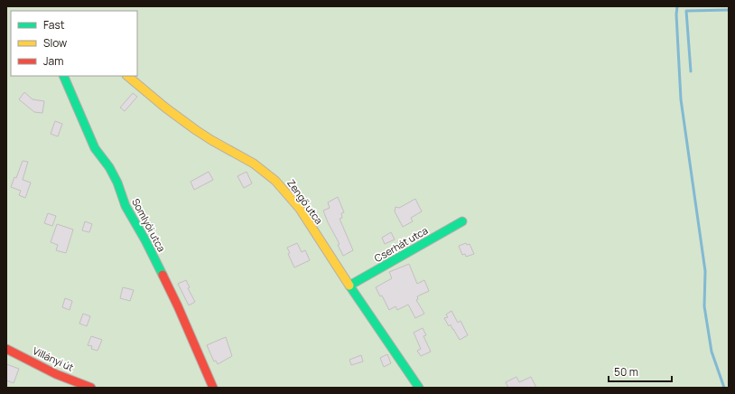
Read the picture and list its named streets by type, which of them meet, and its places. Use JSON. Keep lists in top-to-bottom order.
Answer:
{
  "streets": {
    "street": [
      "Zengő utca",
      "Somlyói utca",
      "Cserhát utca",
      "Villányi út"
    ]
  },
  "crossings": [
    ["Zengő utca", "Cserhát utca"]
  ],
  "legend": ["Fast", "Slow", "Jam"],
  "scale_bar": "50 m"
}
